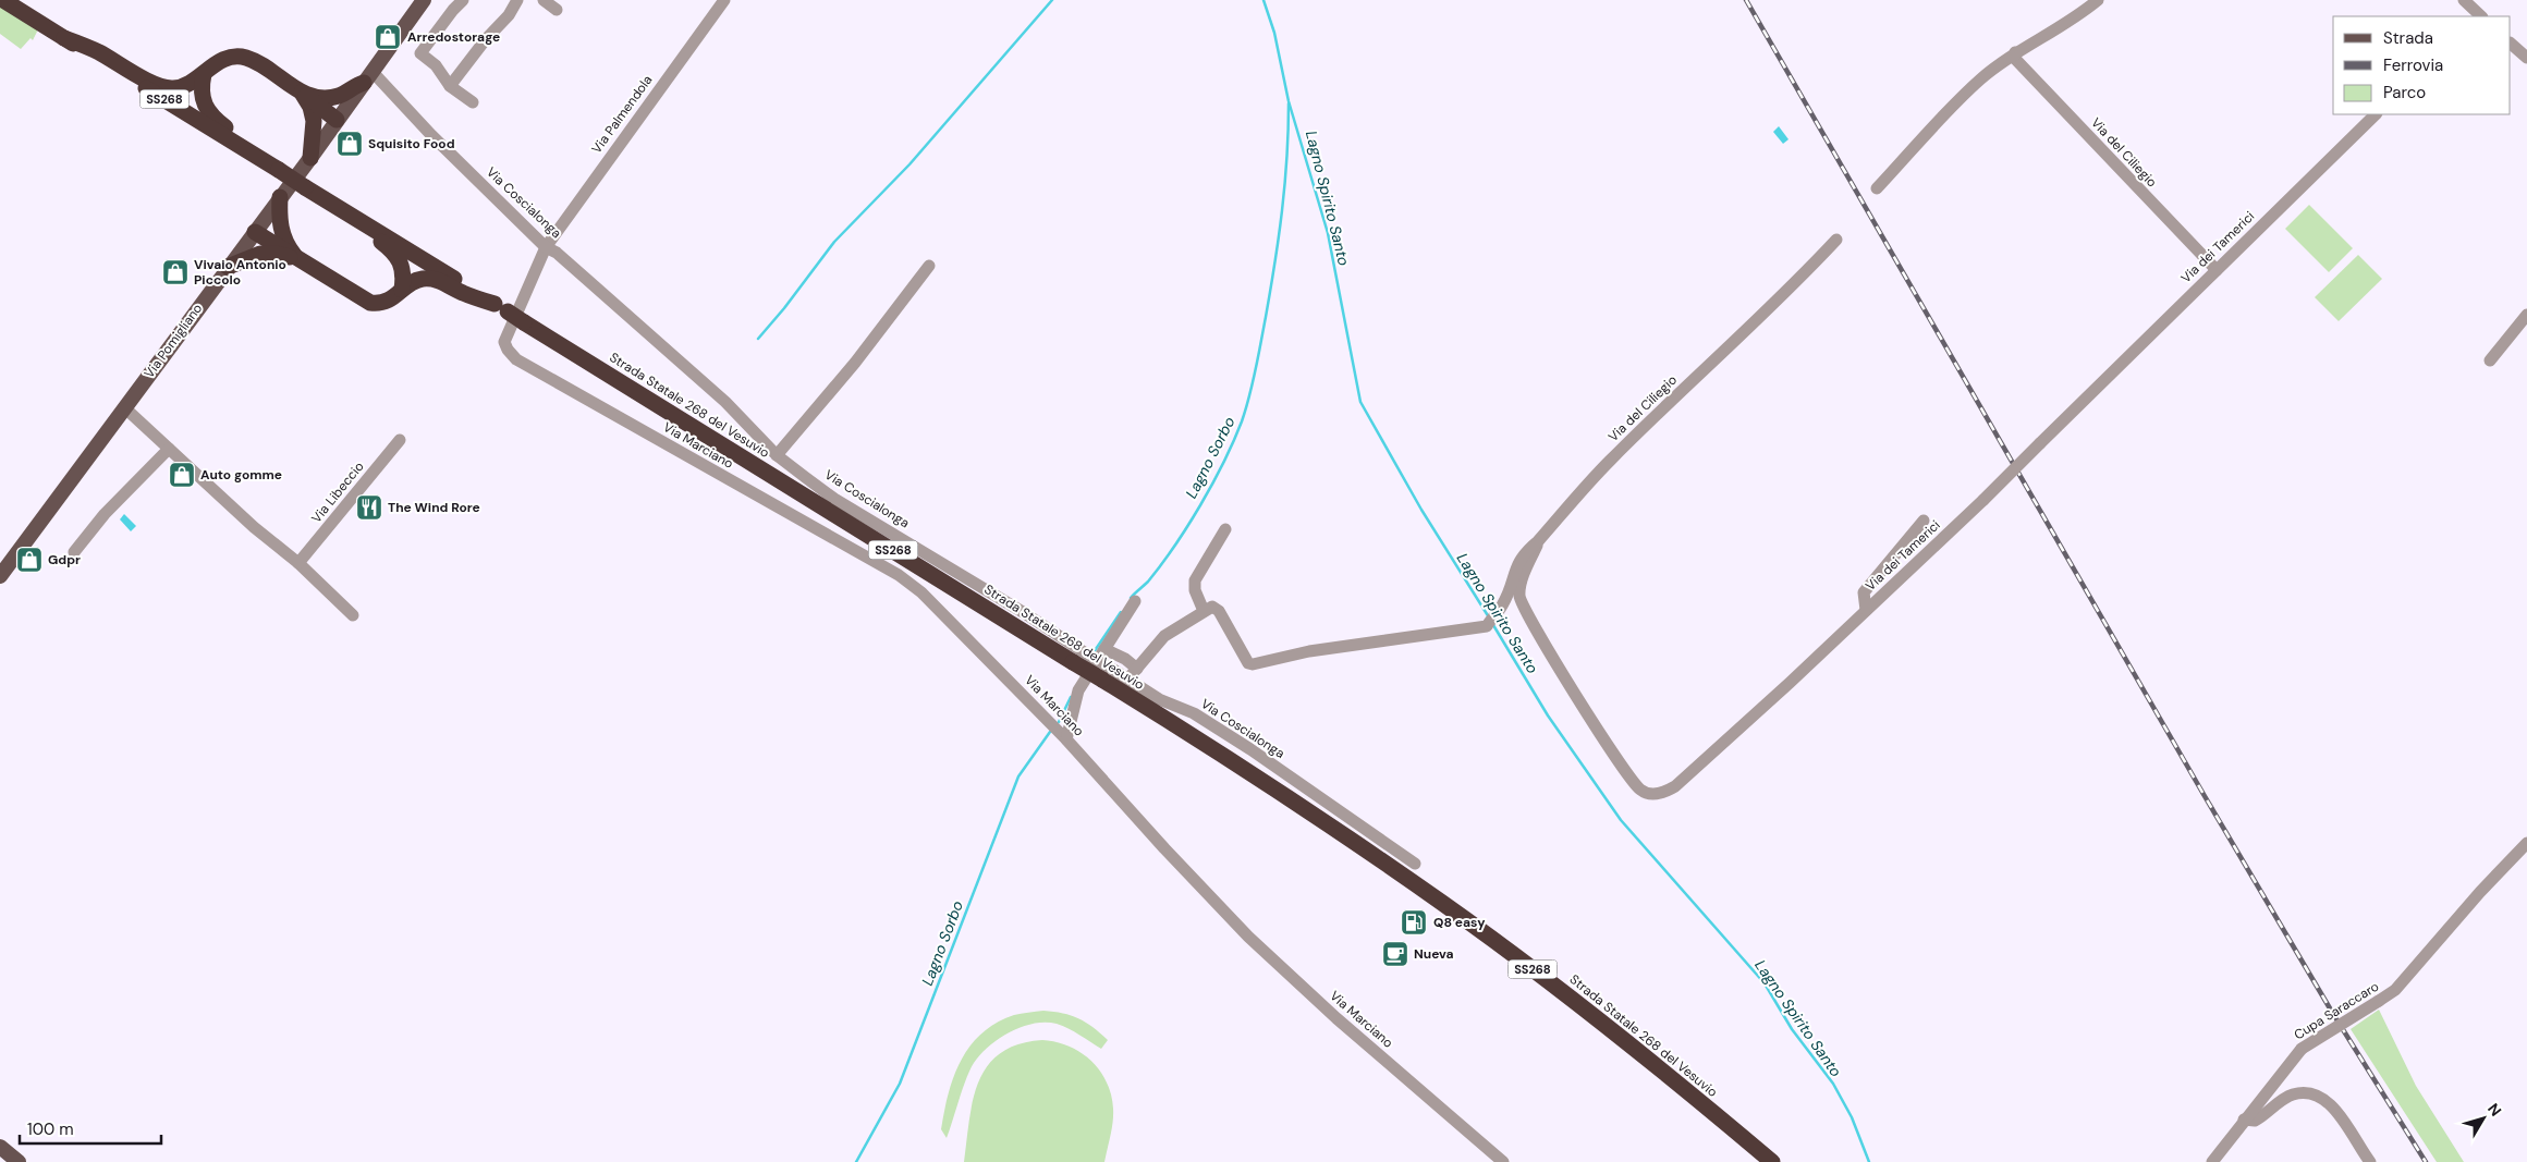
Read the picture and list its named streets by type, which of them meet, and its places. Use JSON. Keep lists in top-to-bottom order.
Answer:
{
  "streets": {
    "highway": ["SS268", "Strada Statale 268 del Vesuvio"],
    "main road": ["Via Pomigliano"],
    "street": [
      "Via Palmendola",
      "Via del Ciliegio",
      "Via Coscialonga",
      "Via dei Tamerici",
      "Via Marciano",
      "Via Libeccio",
      "Cupa Saraccaro"
    ]
  },
  "crossings": [
    ["SS268", "Via Pomigliano"],
    ["SS268", "Strada Statale 268 del Vesuvio"],
    ["Via Palmendola", "Via Coscialonga"],
    ["Via Palmendola", "Via Marciano"],
    ["Via del Ciliegio", "Via dei Tamerici"],
    ["Via Coscialonga", "Via Pomigliano"],
    ["Via Coscialonga", "Strada Statale 268 del Vesuvio"]
  ],
  "water": ["Lagno Spirito Santo", "Lagno Sorbo"],
  "places": {
    "shop": [
      "Arredostorage",
      "Squisito Food",
      "Vivaio Antonio Piccolo",
      "Auto gomme",
      "Gdpr"
    ],
    "restaurant": ["The Wind Rore"],
    "fuel station": ["Q8 easy"],
    "cafe": ["Nueva"]
  },
  "legend": ["Strada", "Ferrovia", "Parco"],
  "scale_bar": "100 m",
  "north": "top right"
}
